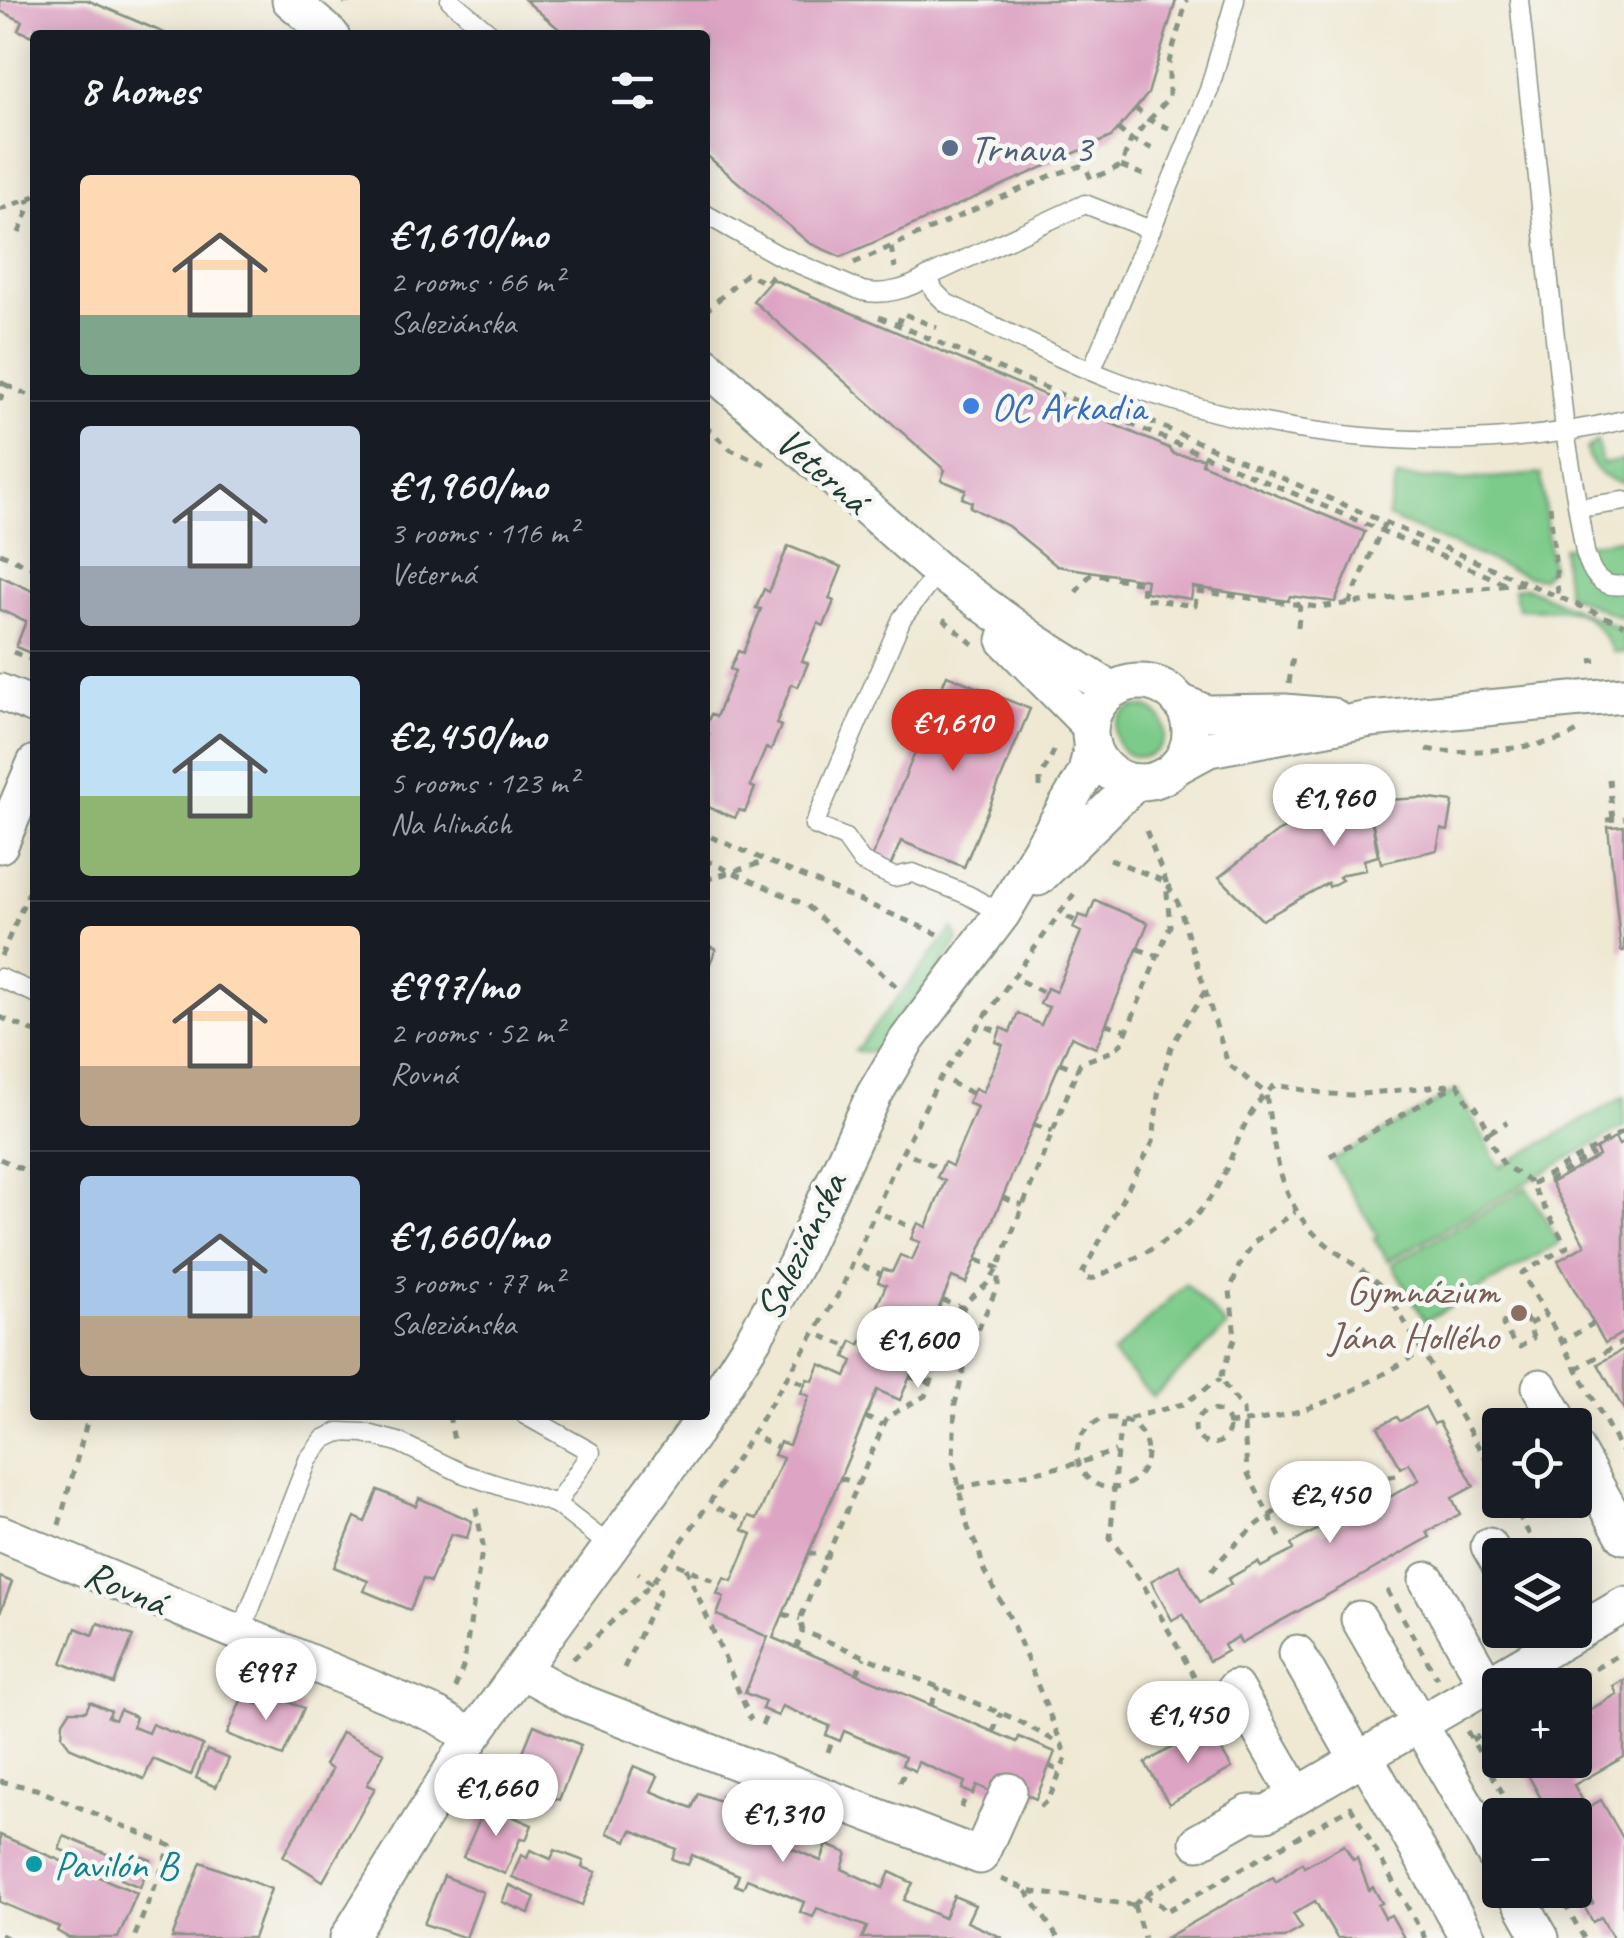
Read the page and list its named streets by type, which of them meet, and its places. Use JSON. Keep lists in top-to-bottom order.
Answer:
{
  "streets": {
    "street": ["Veterná", "Saleziánska", "Rovná"]
  },
  "crossings": [
    ["Veterná", "Saleziánska"],
    ["Saleziánska", "Rovná"]
  ],
  "places": [
    "Trnava 3",
    "OC Arkadia",
    "Gymnázium Jána Hollého",
    "Pavilón B"
  ],
  "page": {
    "heading": "8 homes",
    "list": [
      {
        "name": "€1,610/mo",
        "note": "2 rooms · 66 m² · Saleziánska"
      },
      {
        "name": "€1,960/mo",
        "note": "3 rooms · 116 m² · Veterná"
      },
      {
        "name": "€2,450/mo",
        "note": "5 rooms · 123 m² · Na hlinách"
      },
      {
        "name": "€997/mo",
        "note": "2 rooms · 52 m² · Rovná"
      },
      {
        "name": "€1,660/mo",
        "note": "3 rooms · 77 m² · Saleziánska"
      }
    ],
    "price": [
      "€1,610",
      "€1,960",
      "€1,600",
      "€2,450",
      "€997",
      "€1,450",
      "€1,660",
      "€1,310"
    ],
    "map_buttons": ["+", "−"]
  }
}
